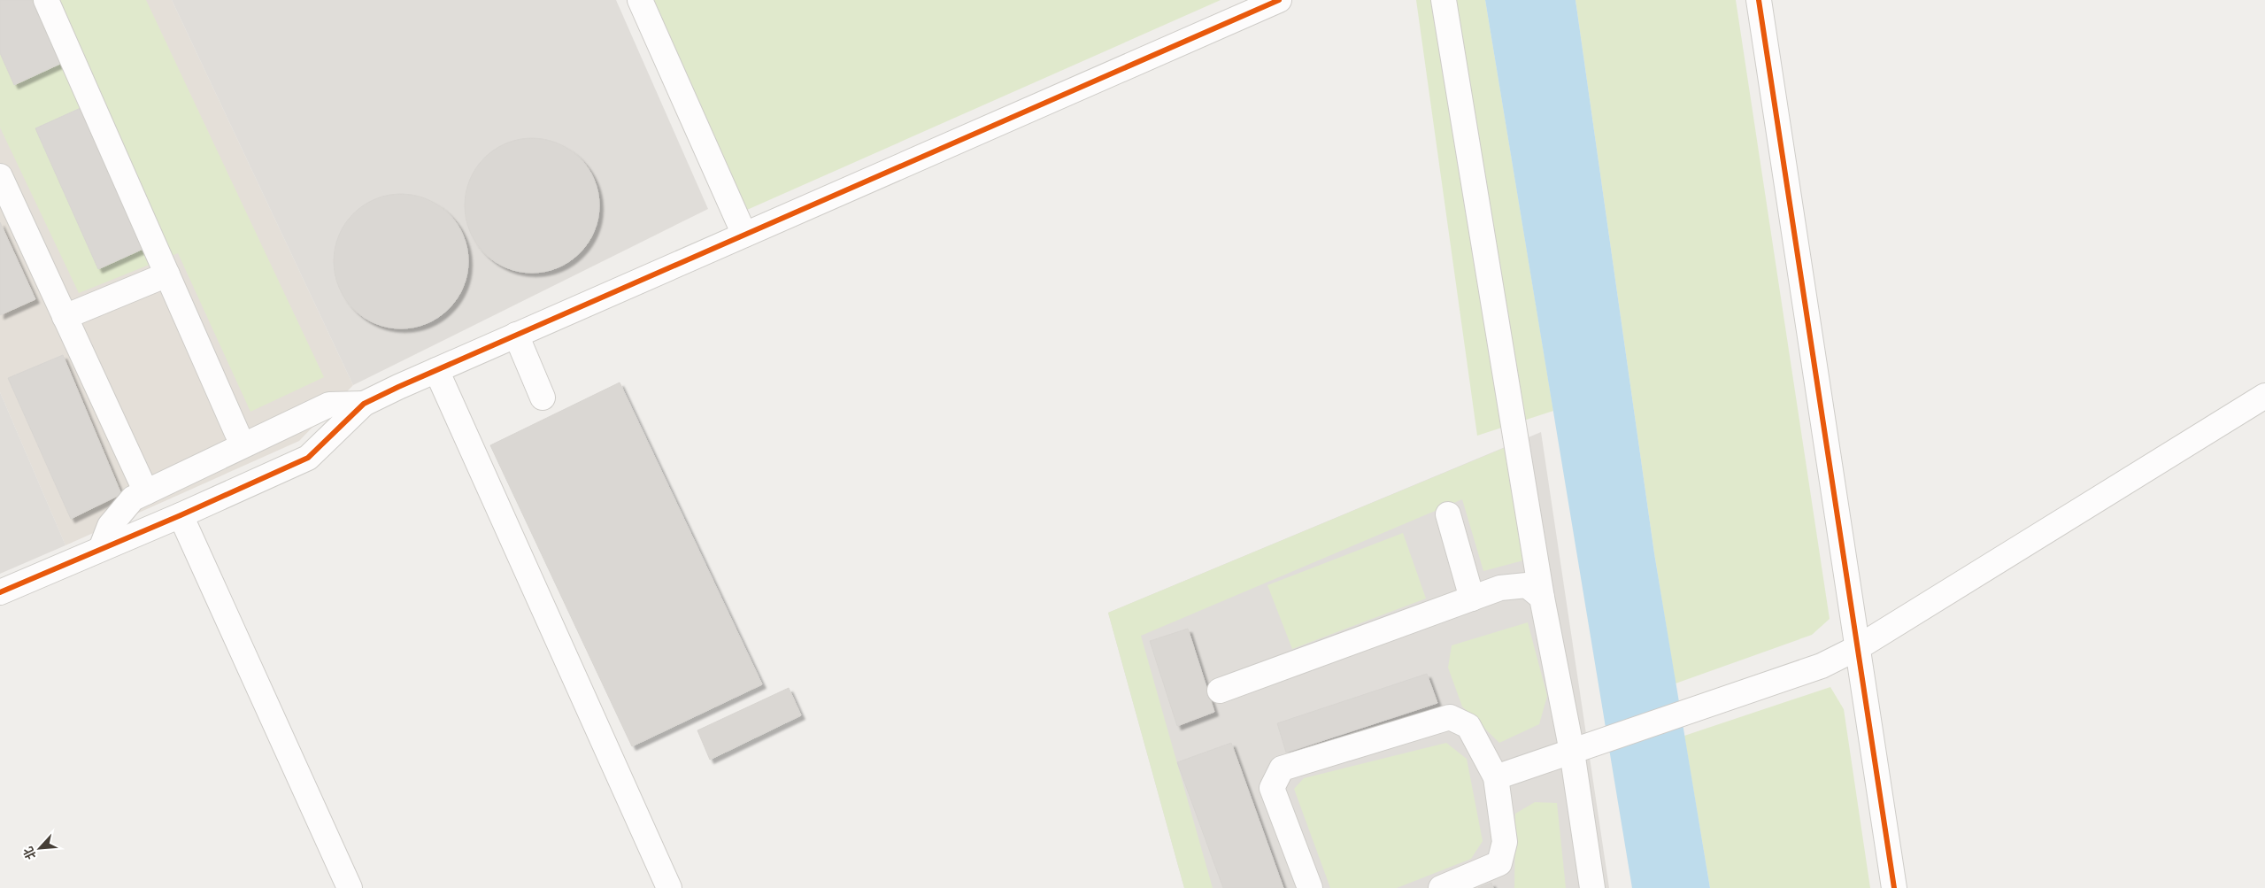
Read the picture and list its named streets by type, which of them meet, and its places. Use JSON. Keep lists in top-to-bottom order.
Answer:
{
  "north": "bottom left"
}
